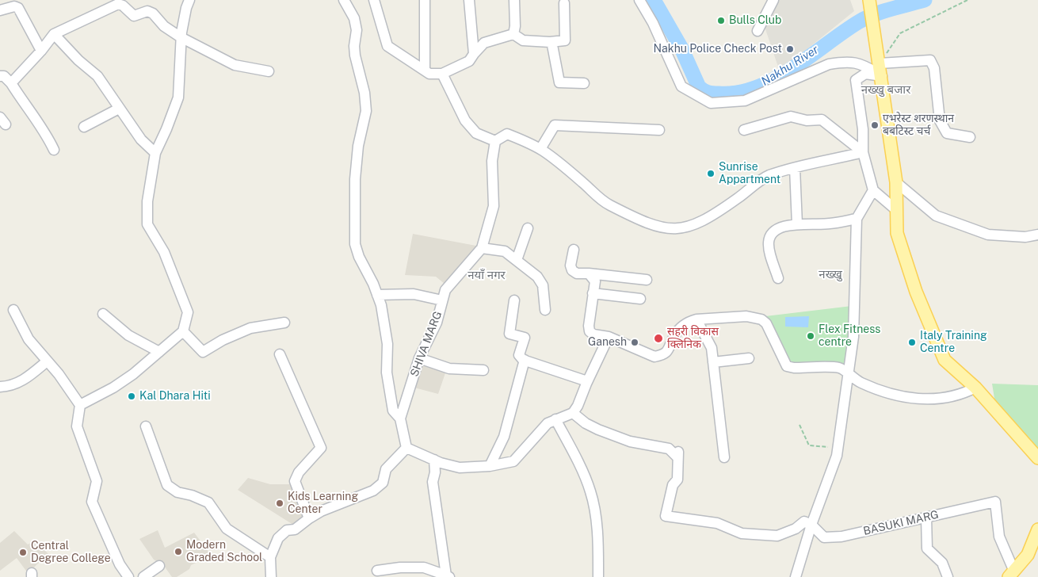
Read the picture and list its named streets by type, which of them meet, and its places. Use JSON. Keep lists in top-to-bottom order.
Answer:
{
  "streets": {
    "street": ["SHIVA MARG", "BASUKI MARG"]
  },
  "districts": ["नख्खु बजार", "नख्खु", "नयाँ नगर"],
  "water": ["Nakhu River"],
  "places": [
    "Bulls Club",
    "Nakhu Police Check Post",
    "एभरेस्ट शरणस्थान बबटिस्ट चर्च",
    "Sunrise Appartment",
    "Flex Fitness centre",
    "सहरी विकास क्लिनिक",
    "Ganesh",
    "Italy Training Centre",
    "Kal Dhara Hiti",
    "Kids Learning Center",
    "Modern Graded School",
    "Central Degree College"
  ]
}
